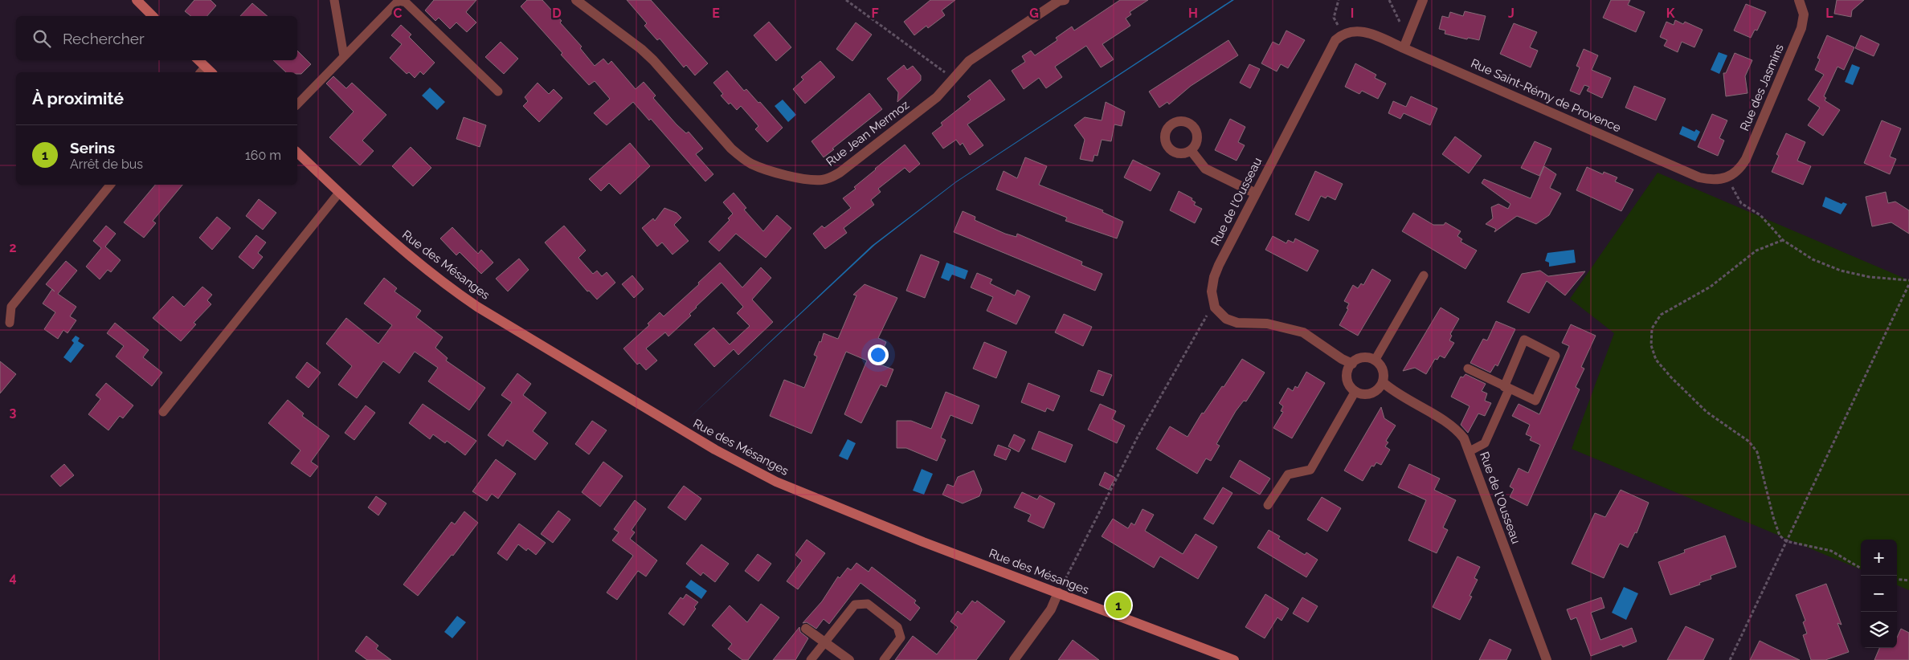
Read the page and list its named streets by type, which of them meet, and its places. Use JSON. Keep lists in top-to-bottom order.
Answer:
{
  "streets": {
    "main road": ["Rue des Mésanges"],
    "street": [
      "Rue des Jasmins",
      "Rue Saint-Rémy de Provence",
      "Rue Jean Mermoz",
      "Rue de l'Ousseau"
    ]
  },
  "crossings": [
    ["Rue des Jasmins", "Rue Saint-Rémy de Provence"]
  ],
  "page": {
    "search": "Rechercher",
    "heading": "À proximité",
    "list": [
      {
        "mark": "1",
        "name": "Serins",
        "note": "Arrêt de bus",
        "value": "160 m"
      }
    ],
    "map_buttons": ["+", "−"],
    "pins": "1"
  },
  "grid": {
    "columns": [
      "C",
      "D",
      "E",
      "F",
      "G",
      "H",
      "I",
      "J",
      "K",
      "L"
    ],
    "rows": ["2", "3", "4"]
  }
}
